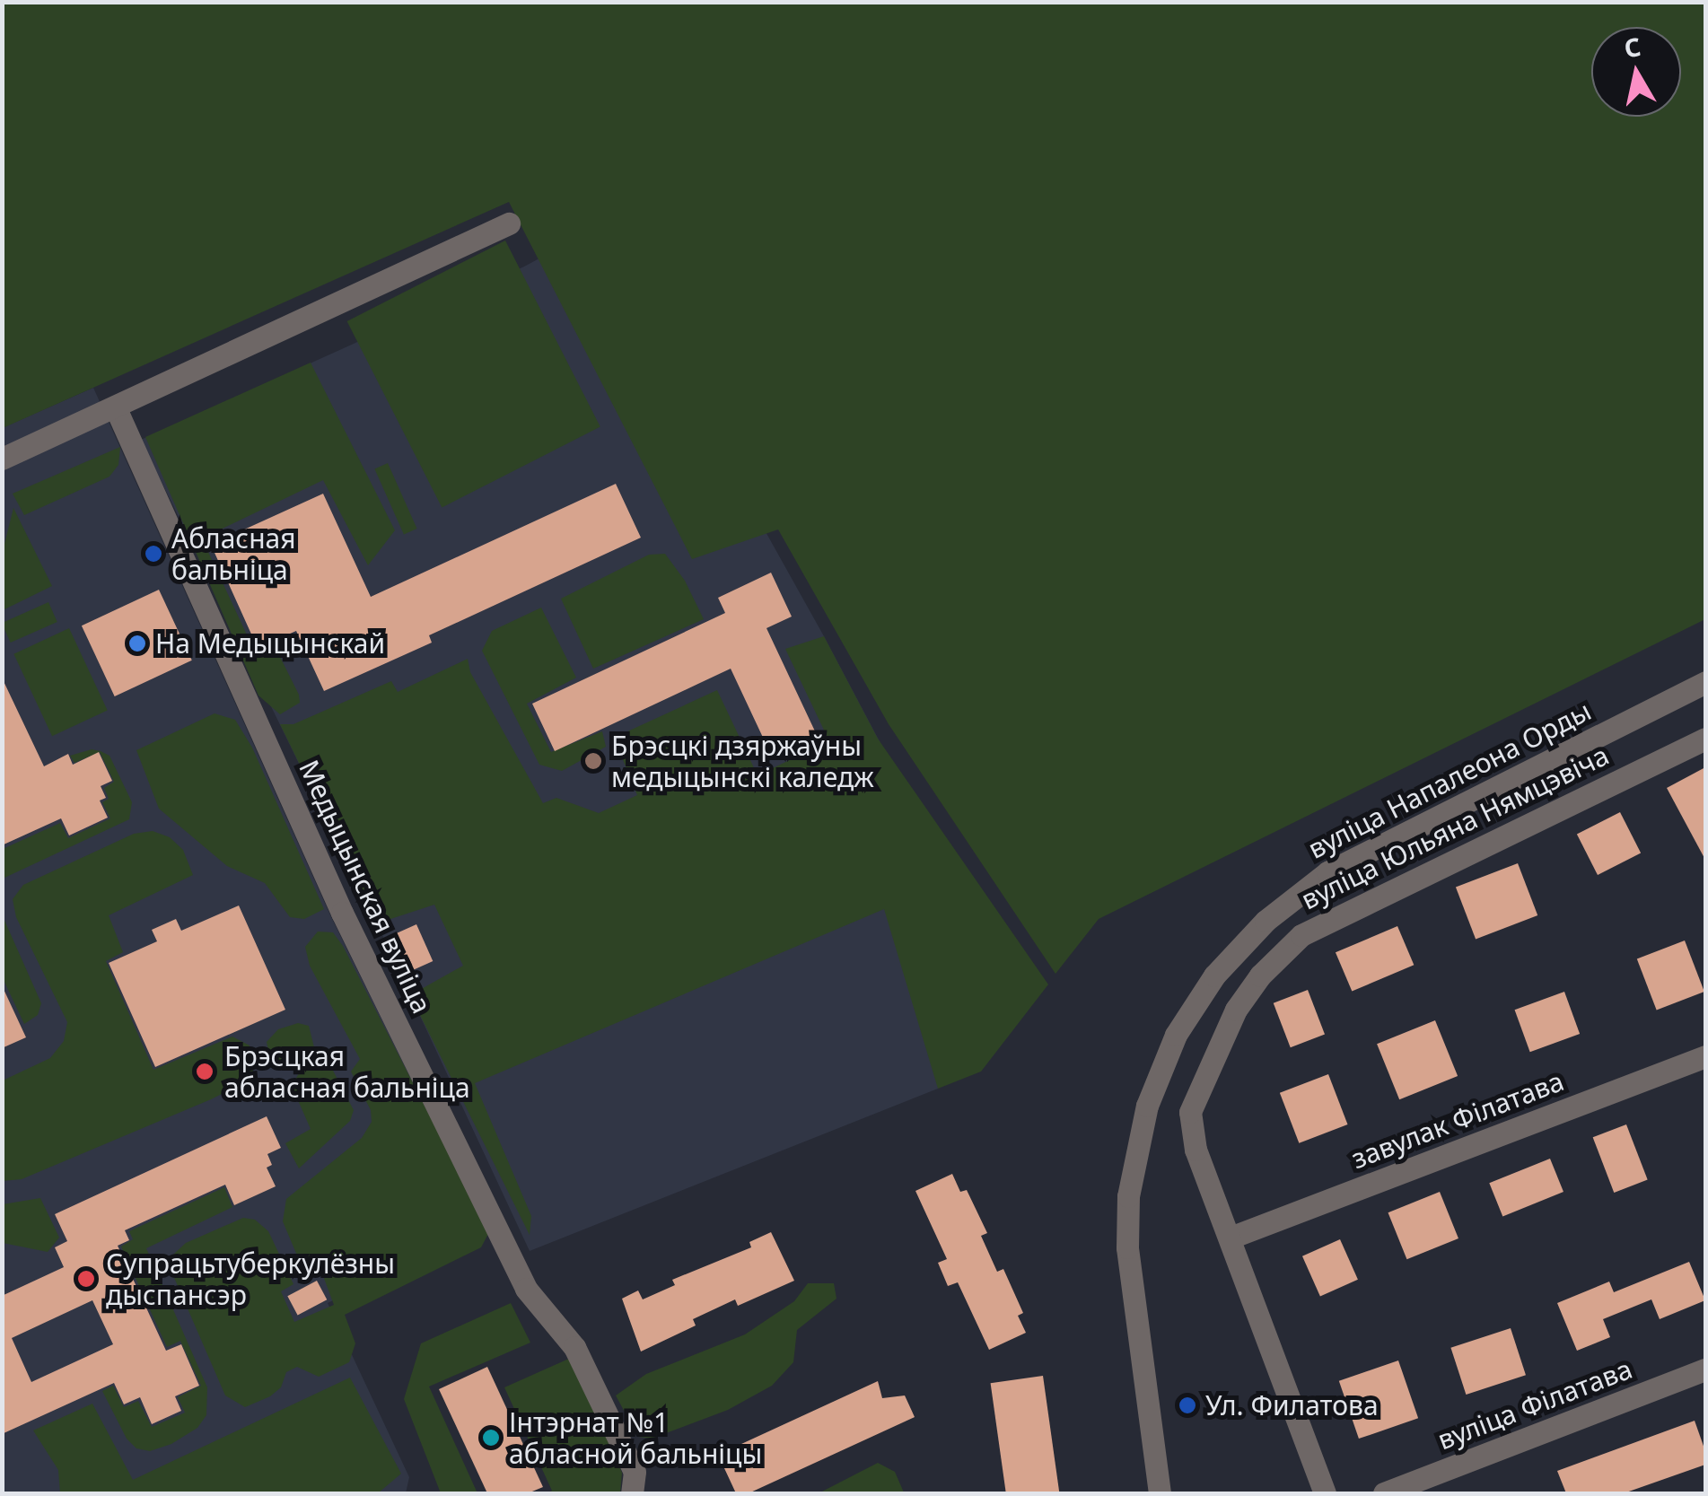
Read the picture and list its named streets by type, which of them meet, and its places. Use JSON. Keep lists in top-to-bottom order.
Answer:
{
  "streets": {
    "street": [
      "вуліца Напалеона Орды",
      "вуліца Юльяна Нямцэвіча",
      "Медыцынская вуліца",
      "завулак Філатава",
      "вуліца Філатава"
    ]
  },
  "crossings": [
    ["вуліца Юльяна Нямцэвіча", "завулак Філатава"]
  ],
  "places": [
    "Абласная бальніца",
    "На Медыцынскай",
    "Брэсцкі дзяржаўны медыцынскі каледж",
    "Брэсцкая абласная бальніца",
    "Супрацьтуберкулёзны дыспансэр",
    "Ул. Филатова",
    "Інтэрнат №1 абласной бальніцы"
  ],
  "north": "top"
}
